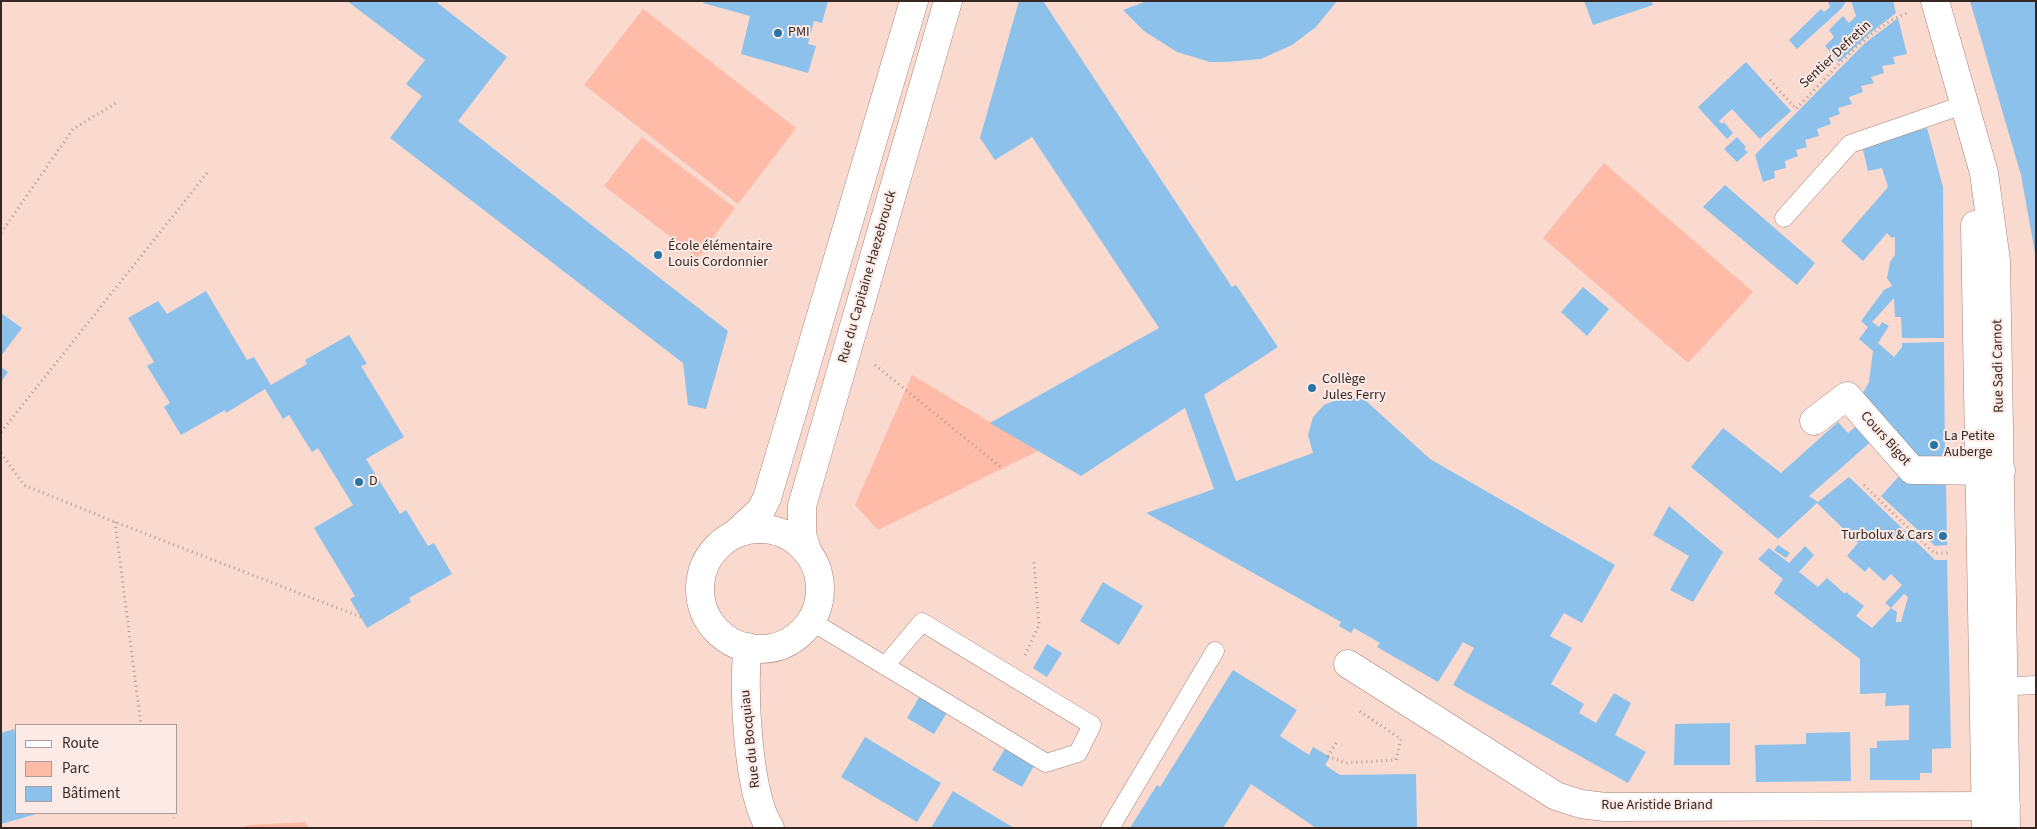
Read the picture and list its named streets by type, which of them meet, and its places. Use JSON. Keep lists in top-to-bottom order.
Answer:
{
  "streets": {
    "street": [
      "Rue du Capitaine Haezebrouck",
      "Rue Sadi Carnot",
      "Cours Bigot",
      "Rue du Bocquiau",
      "Rue Aristide Briand"
    ],
    "path": ["Sentier Defretin"]
  },
  "crossings": [
    ["Sentier Defretin", "Rue Sadi Carnot"],
    ["Rue du Capitaine Haezebrouck", "Rue du Bocquiau"],
    ["Rue Sadi Carnot", "Cours Bigot"],
    ["Rue Sadi Carnot", "Rue Aristide Briand"]
  ],
  "places": [
    "PMI",
    "École élémentaire Louis Cordonnier",
    "Collège Jules Ferry",
    "La Petite Auberge",
    "D",
    "Turbolux & Cars"
  ],
  "legend": ["Route", "Parc", "Bâtiment"]
}
